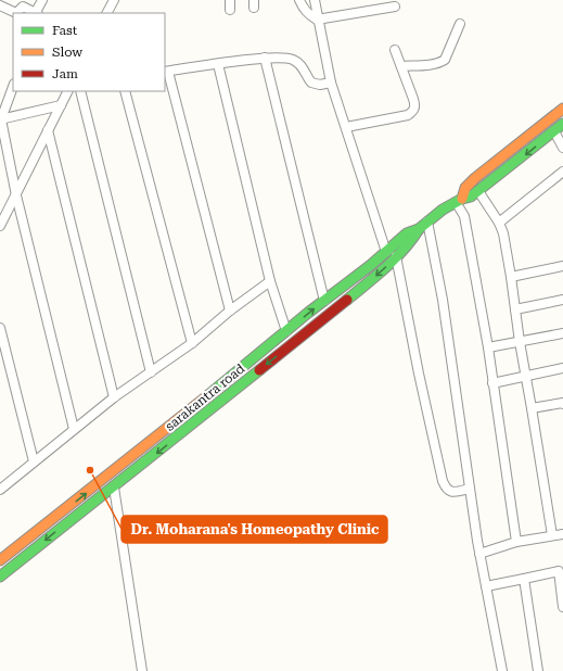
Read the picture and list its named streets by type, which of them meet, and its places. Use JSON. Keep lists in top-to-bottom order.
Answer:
{
  "streets": {
    "street": ["sarakantra road"]
  },
  "places": ["Dr. Moharana's Homeopathy Clinic"],
  "legend": ["Fast", "Slow", "Jam"]
}
